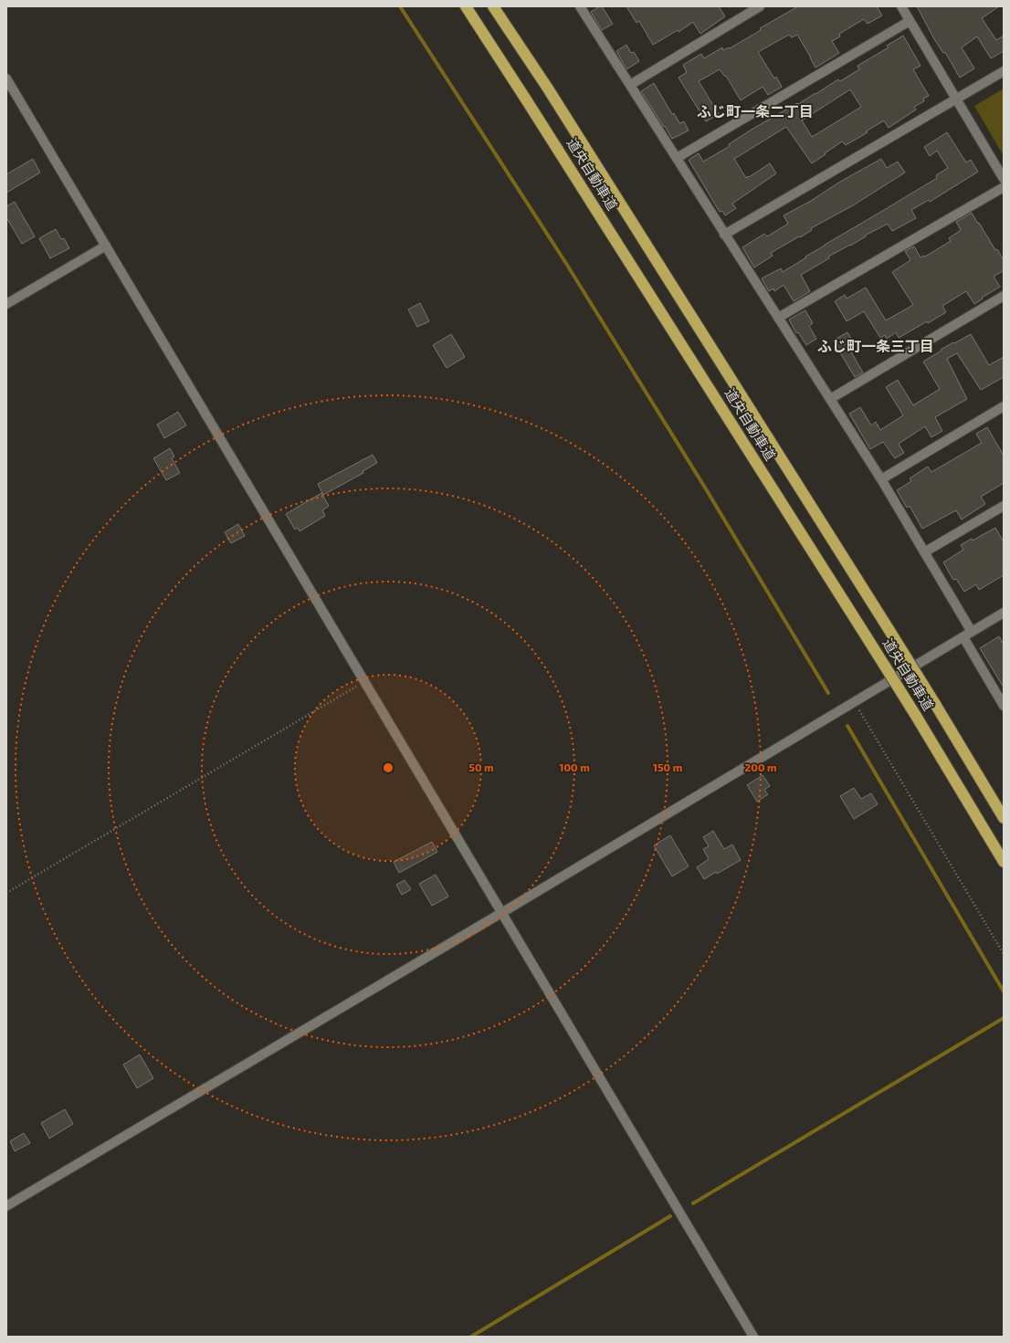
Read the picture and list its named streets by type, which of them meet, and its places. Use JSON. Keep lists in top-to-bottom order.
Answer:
{
  "streets": {
    "highway": ["道央自動車道"]
  },
  "districts": ["ふじ町一条二丁目", "ふじ町一条三丁目"],
  "rings": [
    "50 m",
    "100 m",
    "150 m",
    "200 m"
  ]
}
